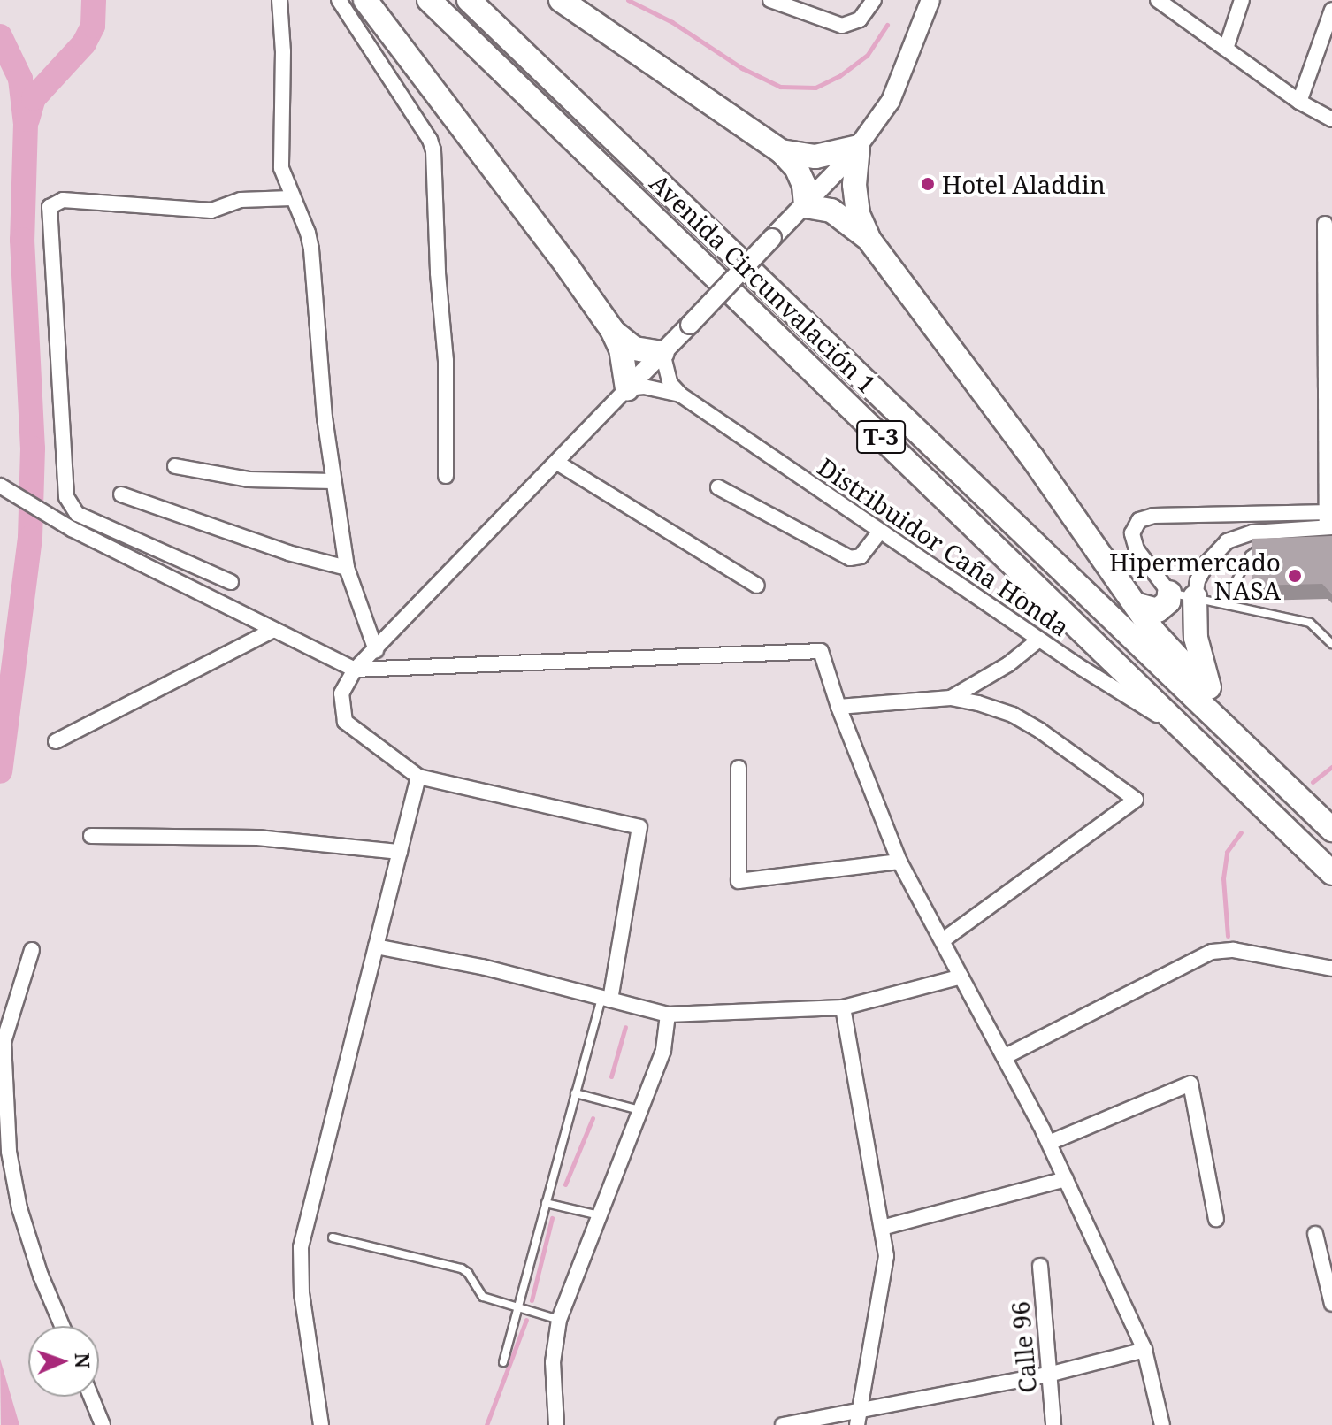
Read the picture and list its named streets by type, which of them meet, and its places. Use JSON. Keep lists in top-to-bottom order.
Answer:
{
  "streets": {
    "main road": ["Avenida Circunvalación 1", "T-3"],
    "street": ["Distribuidor Caña Honda", "Calle 96"]
  },
  "crossings": [
    ["Avenida Circunvalación 1", "Distribuidor Caña Honda"]
  ],
  "places": ["Hotel Aladdin", "Hipermercado NASA"],
  "north": "right"
}
